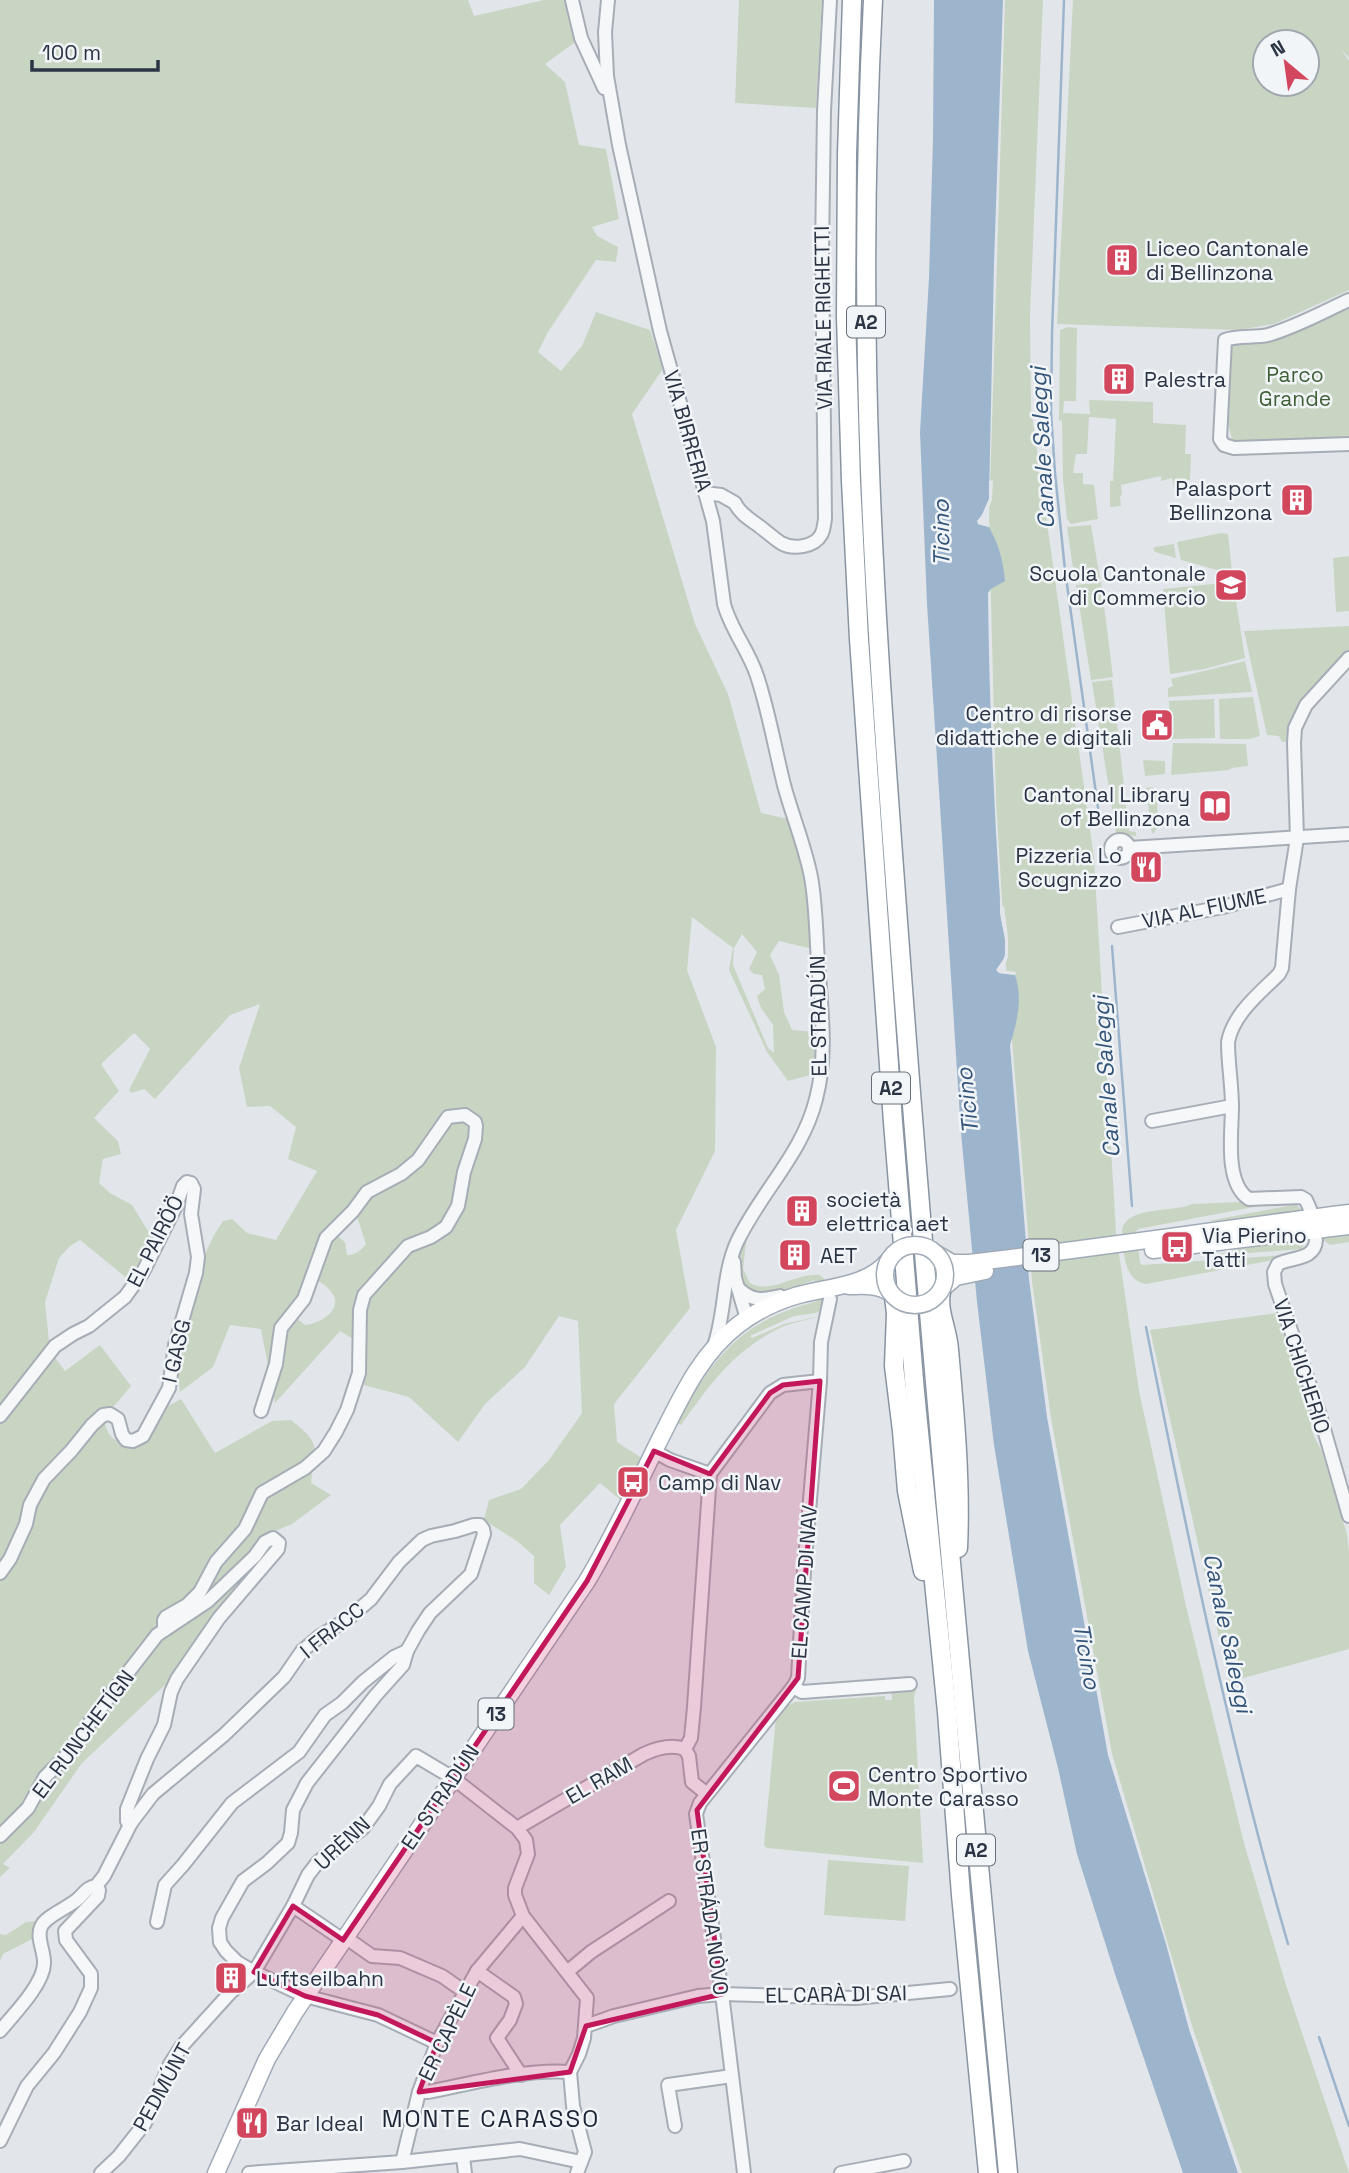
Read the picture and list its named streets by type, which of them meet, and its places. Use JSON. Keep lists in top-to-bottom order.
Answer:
{
  "streets": {
    "highway": ["A2"],
    "main road": ["EL STRADÚN", "13"],
    "street": [
      "VIA RIALE RIGHETTI",
      "VIA BIRRERIA",
      "VIA AL FIUME",
      "EL PAIRÖÖ",
      "I GASG",
      "VIA CHICHERIO",
      "EL CAMP DI NAV",
      "I FRACC",
      "EL RUNCHETÍGN",
      "EL RAM",
      "URÈNN",
      "ER STRÁDA NÒVO",
      "EL CARÀ DI SAI",
      "ER CAPÈLE",
      "PEDMÚNT"
    ]
  },
  "crossings": [
    ["VIA RIALE RIGHETTI", "VIA BIRRERIA"],
    ["VIA BIRRERIA", "EL STRADÚN"],
    ["EL STRADÚN", "13"],
    ["EL STRADÚN", "I FRACC"],
    ["EL STRADÚN", "URÈNN"],
    ["EL PAIRÖÖ", "I GASG"],
    ["13", "EL CAMP DI NAV"],
    ["EL CAMP DI NAV", "ER STRÁDA NÒVO"],
    ["I FRACC", "URÈNN"],
    ["I FRACC", "ER CAPÈLE"],
    ["I FRACC", "PEDMÚNT"],
    ["EL RAM", "URÈNN"],
    ["URÈNN", "PEDMÚNT"],
    ["ER STRÁDA NÒVO", "EL CARÀ DI SAI"]
  ],
  "districts": ["MONTE CARASSO"],
  "water": ["Canale Saleggi", "Ticino"],
  "parks": ["Parco Grande"],
  "places": {
    "building": [
      "Liceo Cantonale di Bellinzona",
      "Palestra",
      "Palasport Bellinzona",
      "società elettrica aet",
      "AET",
      "Luftseilbahn"
    ],
    "school or university": ["Scuola Cantonale di Commercio"],
    "public building": ["Centro di risorse didattiche e digitali"],
    "library": ["Cantonal Library of Bellinzona"],
    "restaurant": ["Pizzeria Lo Scugnizzo", "Bar Ideal"],
    "bus stop": ["Via Pierino Tatti", "Camp di Nav"],
    "sports": ["Centro Sportivo Monte Carasso"]
  },
  "scale_bar": "100 m",
  "north": "top left"
}
